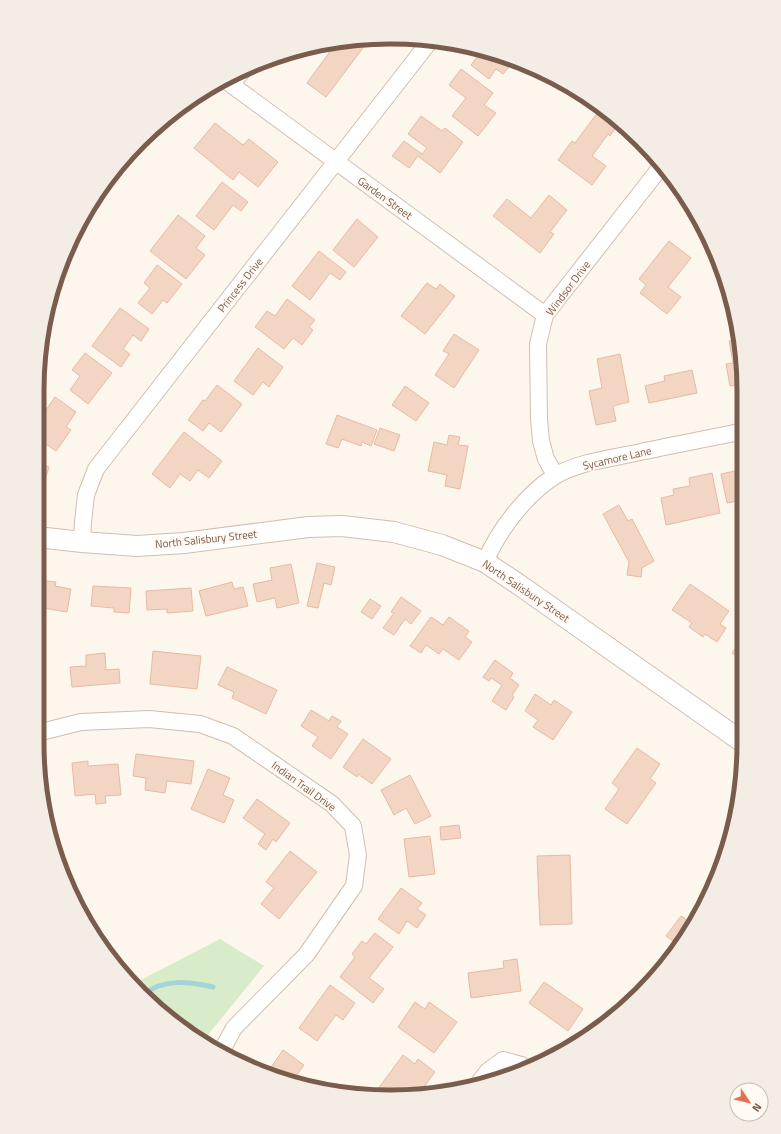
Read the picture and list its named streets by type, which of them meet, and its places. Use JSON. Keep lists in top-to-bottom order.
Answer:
{
  "streets": {
    "street": [
      "Garden Street",
      "Princess Drive",
      "Windsor Drive",
      "Sycamore Lane",
      "North Salisbury Street",
      "Indian Trail Drive"
    ]
  },
  "crossings": [
    ["Garden Street", "Princess Drive"],
    ["Garden Street", "Windsor Drive"],
    ["Princess Drive", "North Salisbury Street"],
    ["Windsor Drive", "Sycamore Lane"],
    ["Sycamore Lane", "North Salisbury Street"]
  ],
  "north": "bottom right"
}
